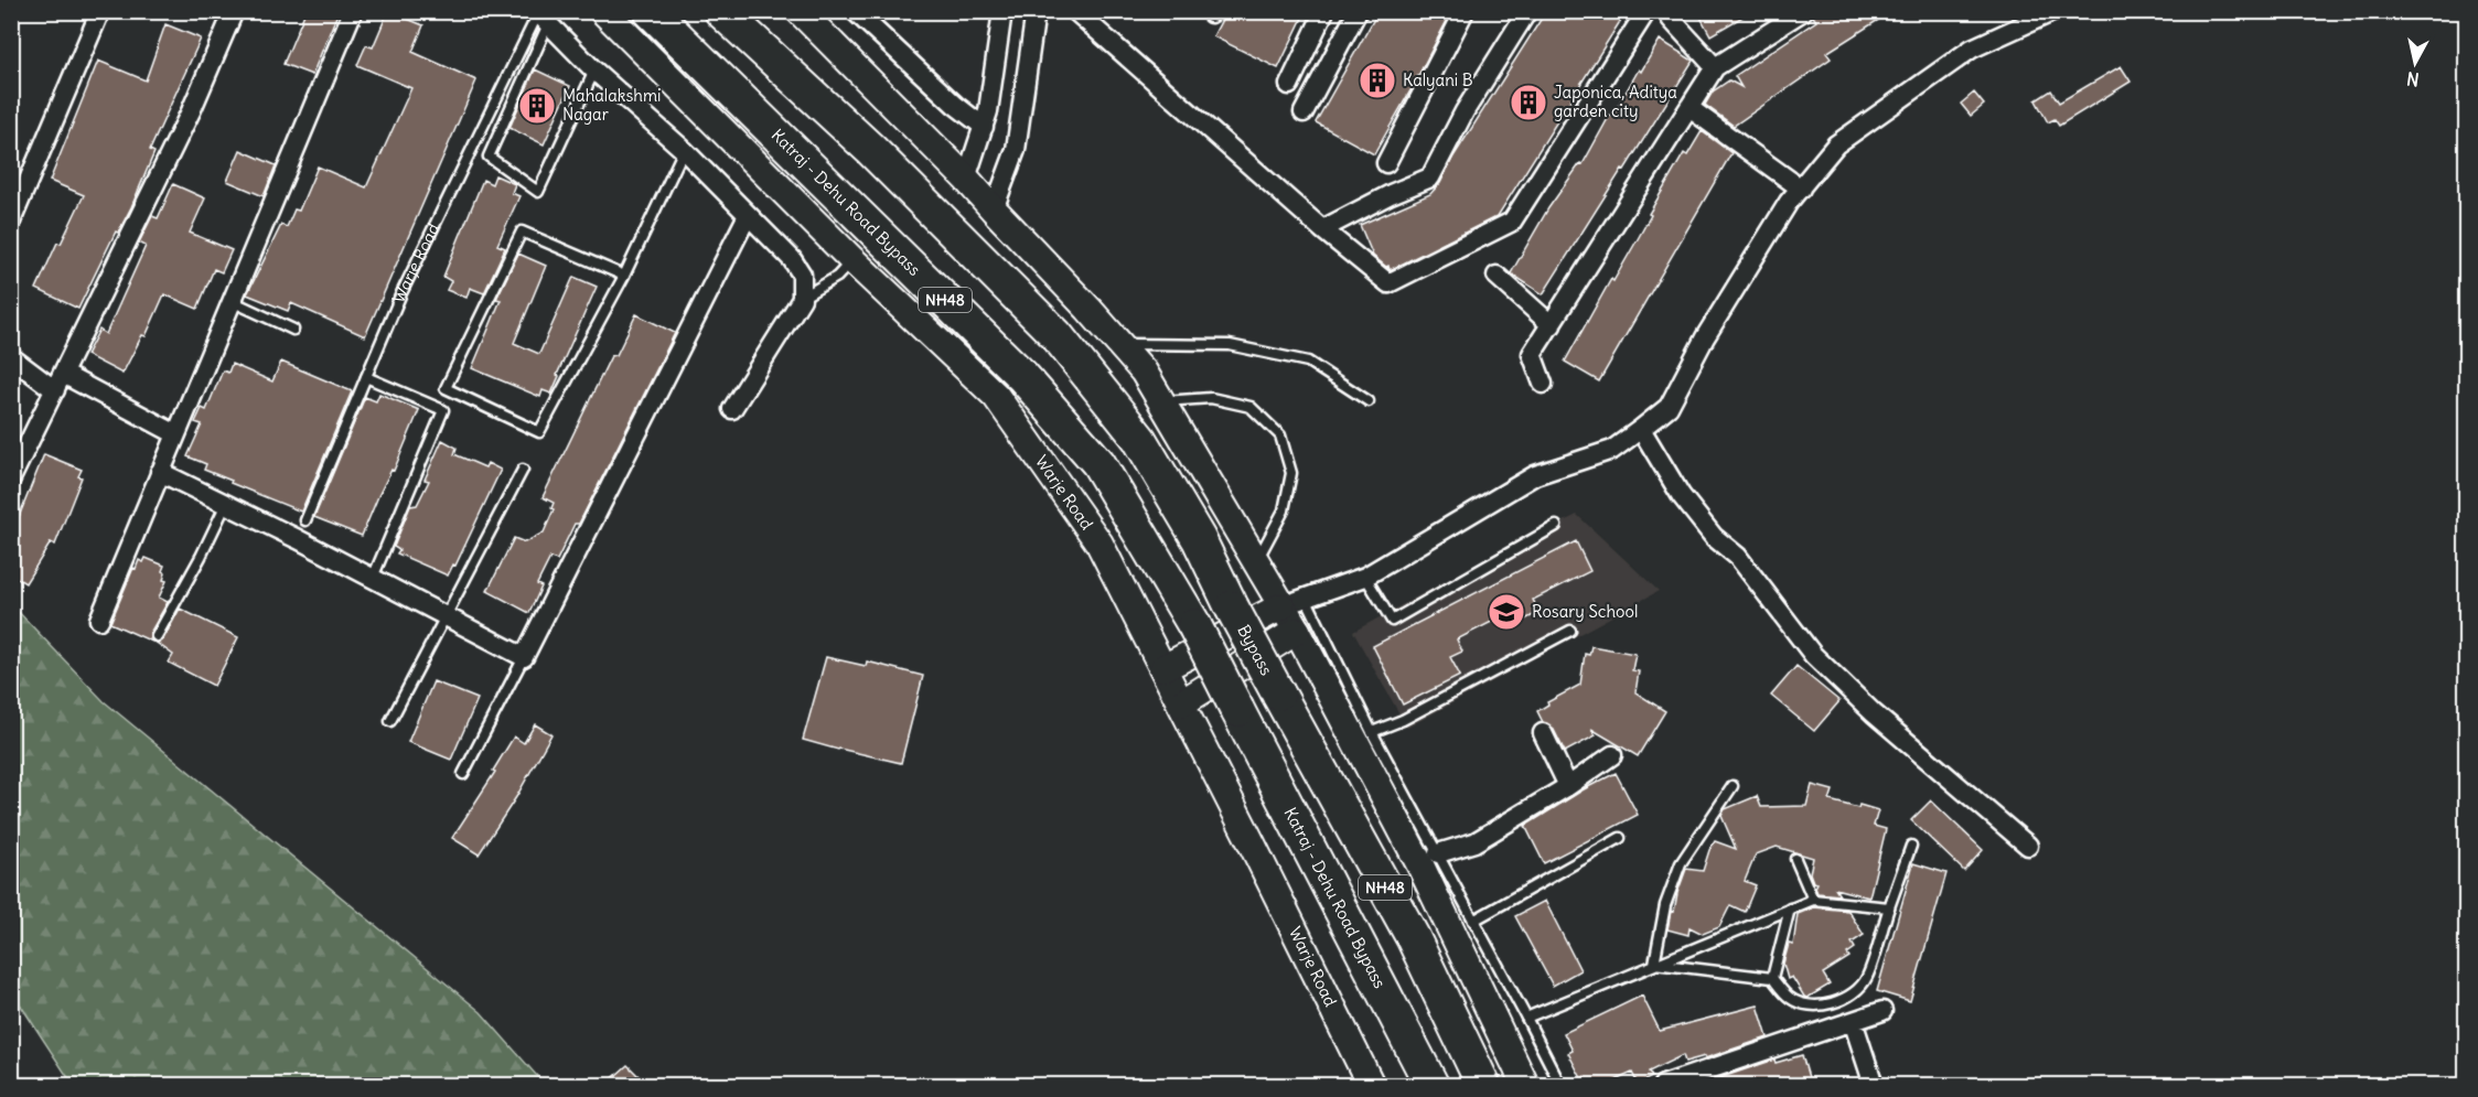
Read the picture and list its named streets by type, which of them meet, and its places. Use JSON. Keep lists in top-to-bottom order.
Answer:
{
  "streets": {
    "highway": ["Katraj - Dehu Road Bypass", "NH48", "Bypass"],
    "street": ["Warje Road"]
  },
  "places": {
    "building": ["Kalyani B", "Japonica, Aditya garden city", "Mahalakshmi Nagar"],
    "school or university": ["Rosary School"]
  },
  "north": "bottom"
}
